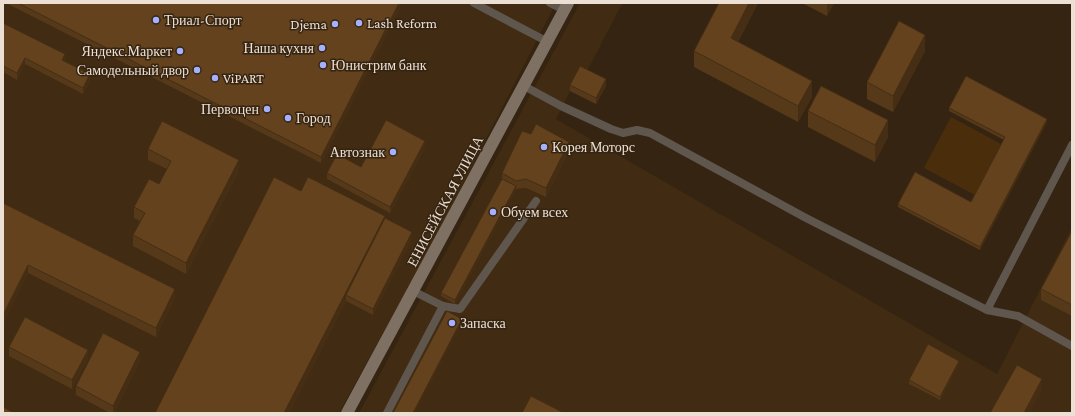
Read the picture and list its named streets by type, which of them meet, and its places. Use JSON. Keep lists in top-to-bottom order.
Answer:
{
  "streets": {
    "street": ["ЕНИСЕЙСКАЯ УЛИЦА"]
  },
  "places": [
    "Триал-Спорт",
    "Lash Reform",
    "Djema",
    "Наша кухня",
    "Яндекс.Маркет",
    "Юнистрим банк",
    "Самодельный двор",
    "ViPART",
    "Первоцен",
    "Город",
    "Корея Моторс",
    "Автознак",
    "Обуем всех",
    "Запаска"
  ]
}
